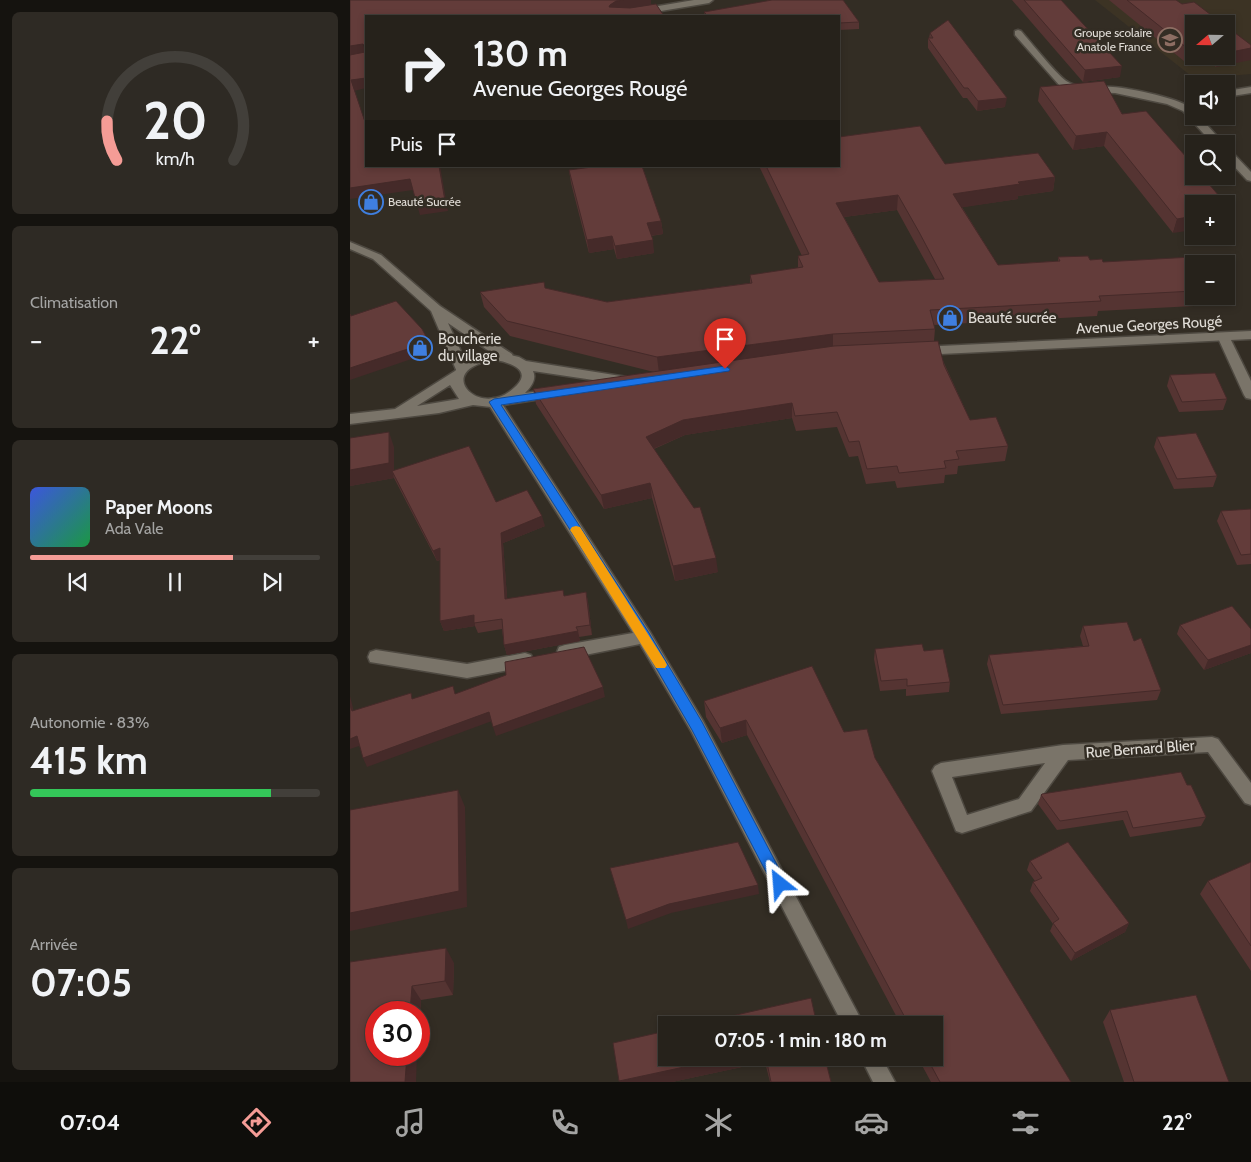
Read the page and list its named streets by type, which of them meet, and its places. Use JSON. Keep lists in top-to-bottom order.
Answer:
{
  "streets": {
    "street": ["Avenue Georges Rougé", "Rue Bernard Blier"]
  },
  "places": {
    "school or university": ["Groupe scolaire Anatole France"],
    "shop": ["Beauté Sucrée", "Beauté sucrée", "Boucherie du village"]
  },
  "north": "left",
  "page": {
    "map_buttons": ["+", "−"],
    "turn": ["130 m", "Avenue Georges Rougé"],
    "then": "Puis",
    "tile": [
      "Climatisation",
      ["Autonomie · 83%", "415 km"],
      ["Arrivée", "07:05"]
    ],
    "heat": ["−", "22°", "+"],
    "song": ["Paper Moons", "Ada Vale"],
    "limit": "30",
    "trip": "07:05 · 1 min · 180 m",
    "tabs": ["07:04", "22°"],
    "gauge": ["20", "km/h"]
  }
}
